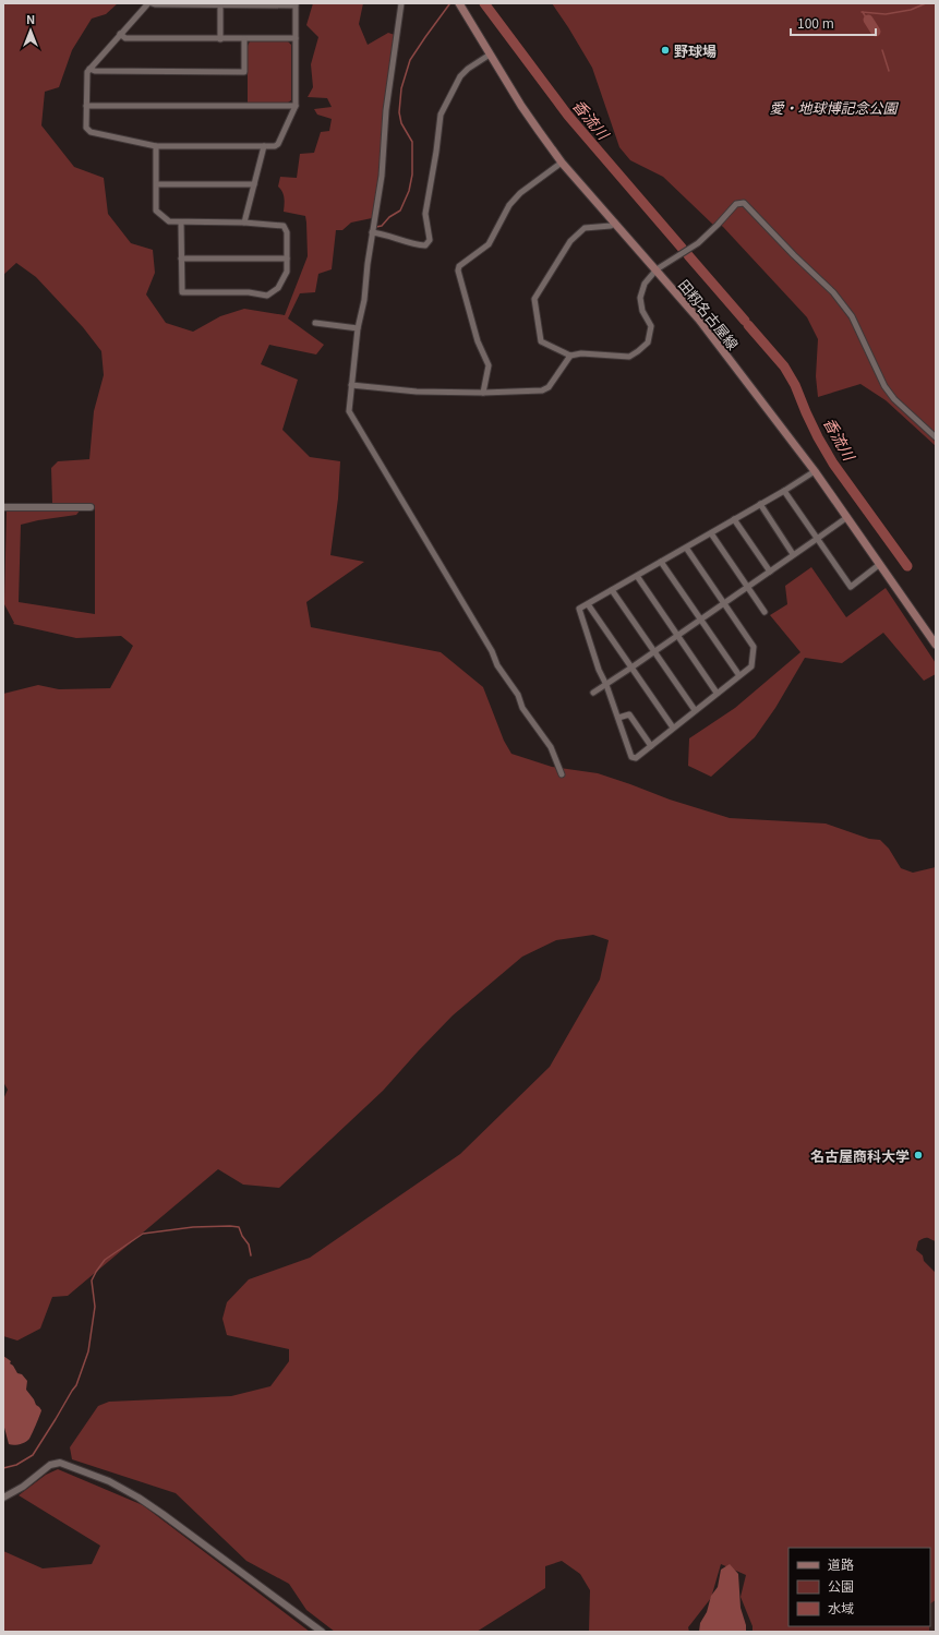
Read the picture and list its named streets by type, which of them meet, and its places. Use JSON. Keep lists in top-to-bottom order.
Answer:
{
  "streets": {
    "main road": ["田籾名古屋線"]
  },
  "water": ["香流川"],
  "parks": ["愛・地球博記念公園"],
  "places": ["野球場", "名古屋商科大学"],
  "legend": ["道路", "公園", "水域"],
  "scale_bar": "100 m",
  "north": "top"
}
